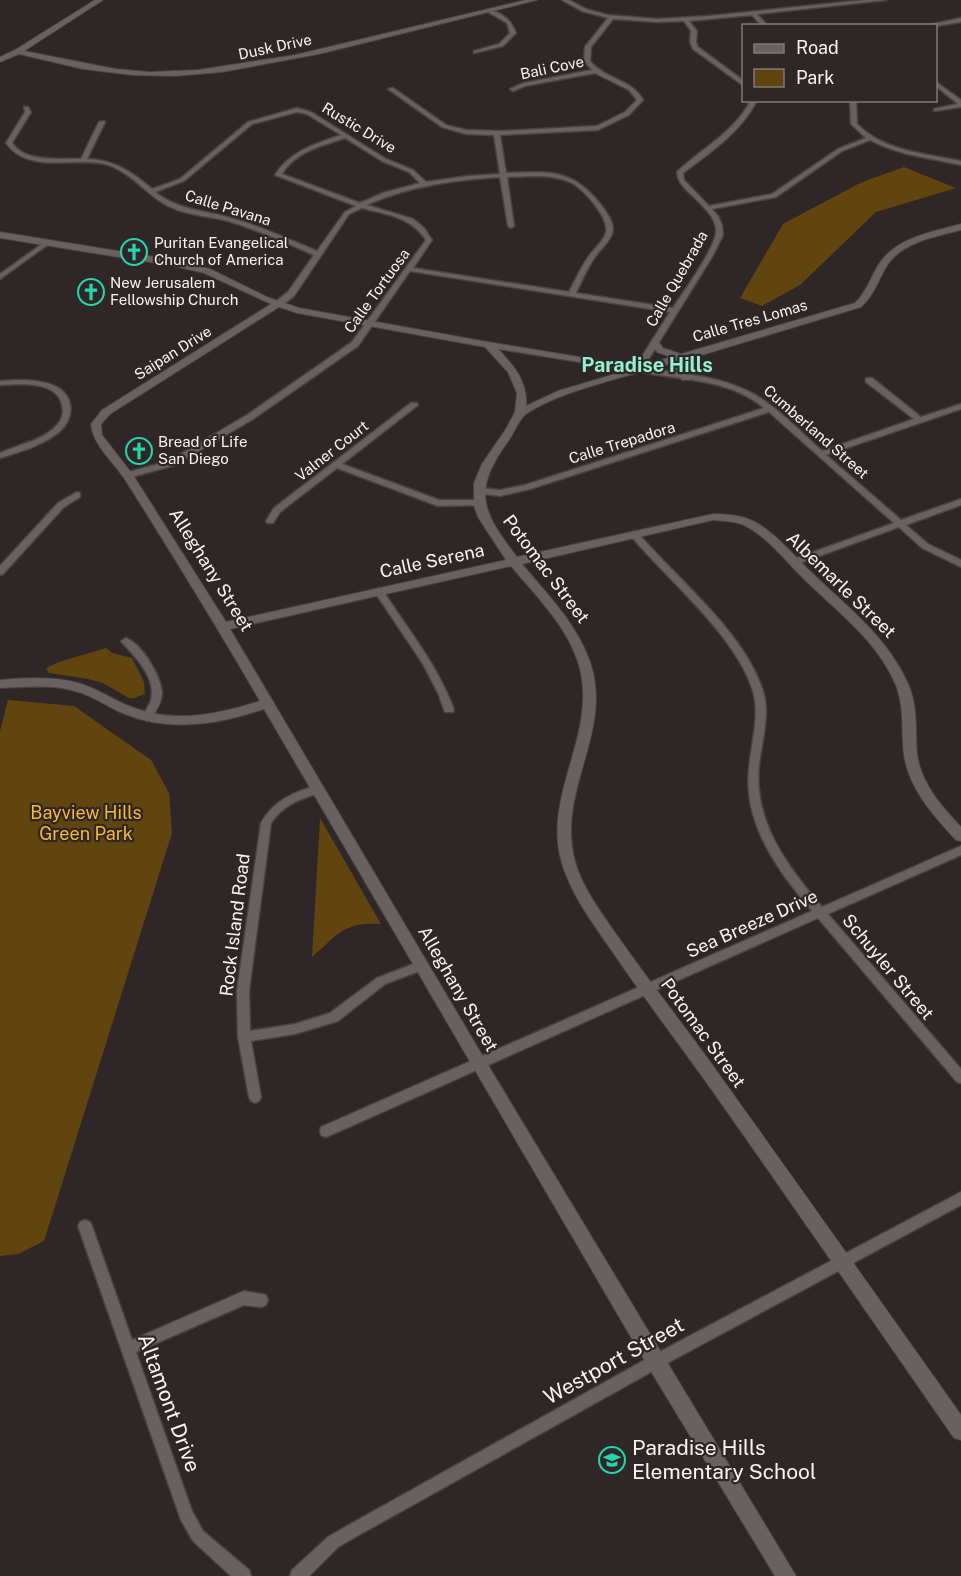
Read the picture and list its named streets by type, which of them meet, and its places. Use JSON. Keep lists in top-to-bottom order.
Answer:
{
  "streets": {
    "street": [
      "Dusk Drive",
      "Bali Cove",
      "Rustic Drive",
      "Calle Pavana",
      "Calle Quebrada",
      "Calle Tortuosa",
      "Calle Tres Lomas",
      "Saipan Drive",
      "Cumberland Street",
      "Calle Trepadora",
      "Valner Court",
      "Calle Serena",
      "Potomac Street",
      "Alleghany Street",
      "Albemarle Street",
      "Sea Breeze Drive",
      "Rock Island Road",
      "Schuyler Street",
      "Westport Street",
      "Altamont Drive"
    ]
  },
  "crossings": [
    ["Rustic Drive", "Calle Pavana"],
    ["Rustic Drive", "Calle Tortuosa"],
    ["Rustic Drive", "Saipan Drive"],
    ["Calle Pavana", "Saipan Drive"],
    ["Calle Quebrada", "Calle Tres Lomas"],
    ["Calle Quebrada", "Cumberland Street"],
    ["Calle Tortuosa", "Saipan Drive"],
    ["Calle Tortuosa", "Alleghany Street"],
    ["Calle Tres Lomas", "Cumberland Street"],
    ["Saipan Drive", "Alleghany Street"],
    ["Cumberland Street", "Calle Trepadora"],
    ["Calle Trepadora", "Valner Court"],
    ["Calle Trepadora", "Potomac Street"],
    ["Calle Serena", "Potomac Street"],
    ["Calle Serena", "Alleghany Street"],
    ["Calle Serena", "Albemarle Street"],
    ["Calle Serena", "Schuyler Street"],
    ["Potomac Street", "Sea Breeze Drive"],
    ["Potomac Street", "Westport Street"],
    ["Alleghany Street", "Sea Breeze Drive"],
    ["Alleghany Street", "Rock Island Road"],
    ["Alleghany Street", "Westport Street"],
    ["Sea Breeze Drive", "Schuyler Street"]
  ],
  "districts": ["Paradise Hills"],
  "parks": ["Bayview Hills Green Park"],
  "places": {
    "church": ["Puritan Evangelical Church of America", "New Jerusalem Fellowship Church", "Bread of Life San Diego"],
    "school or university": ["Paradise Hills Elementary School"]
  },
  "legend": ["Road", "Park"]
}
